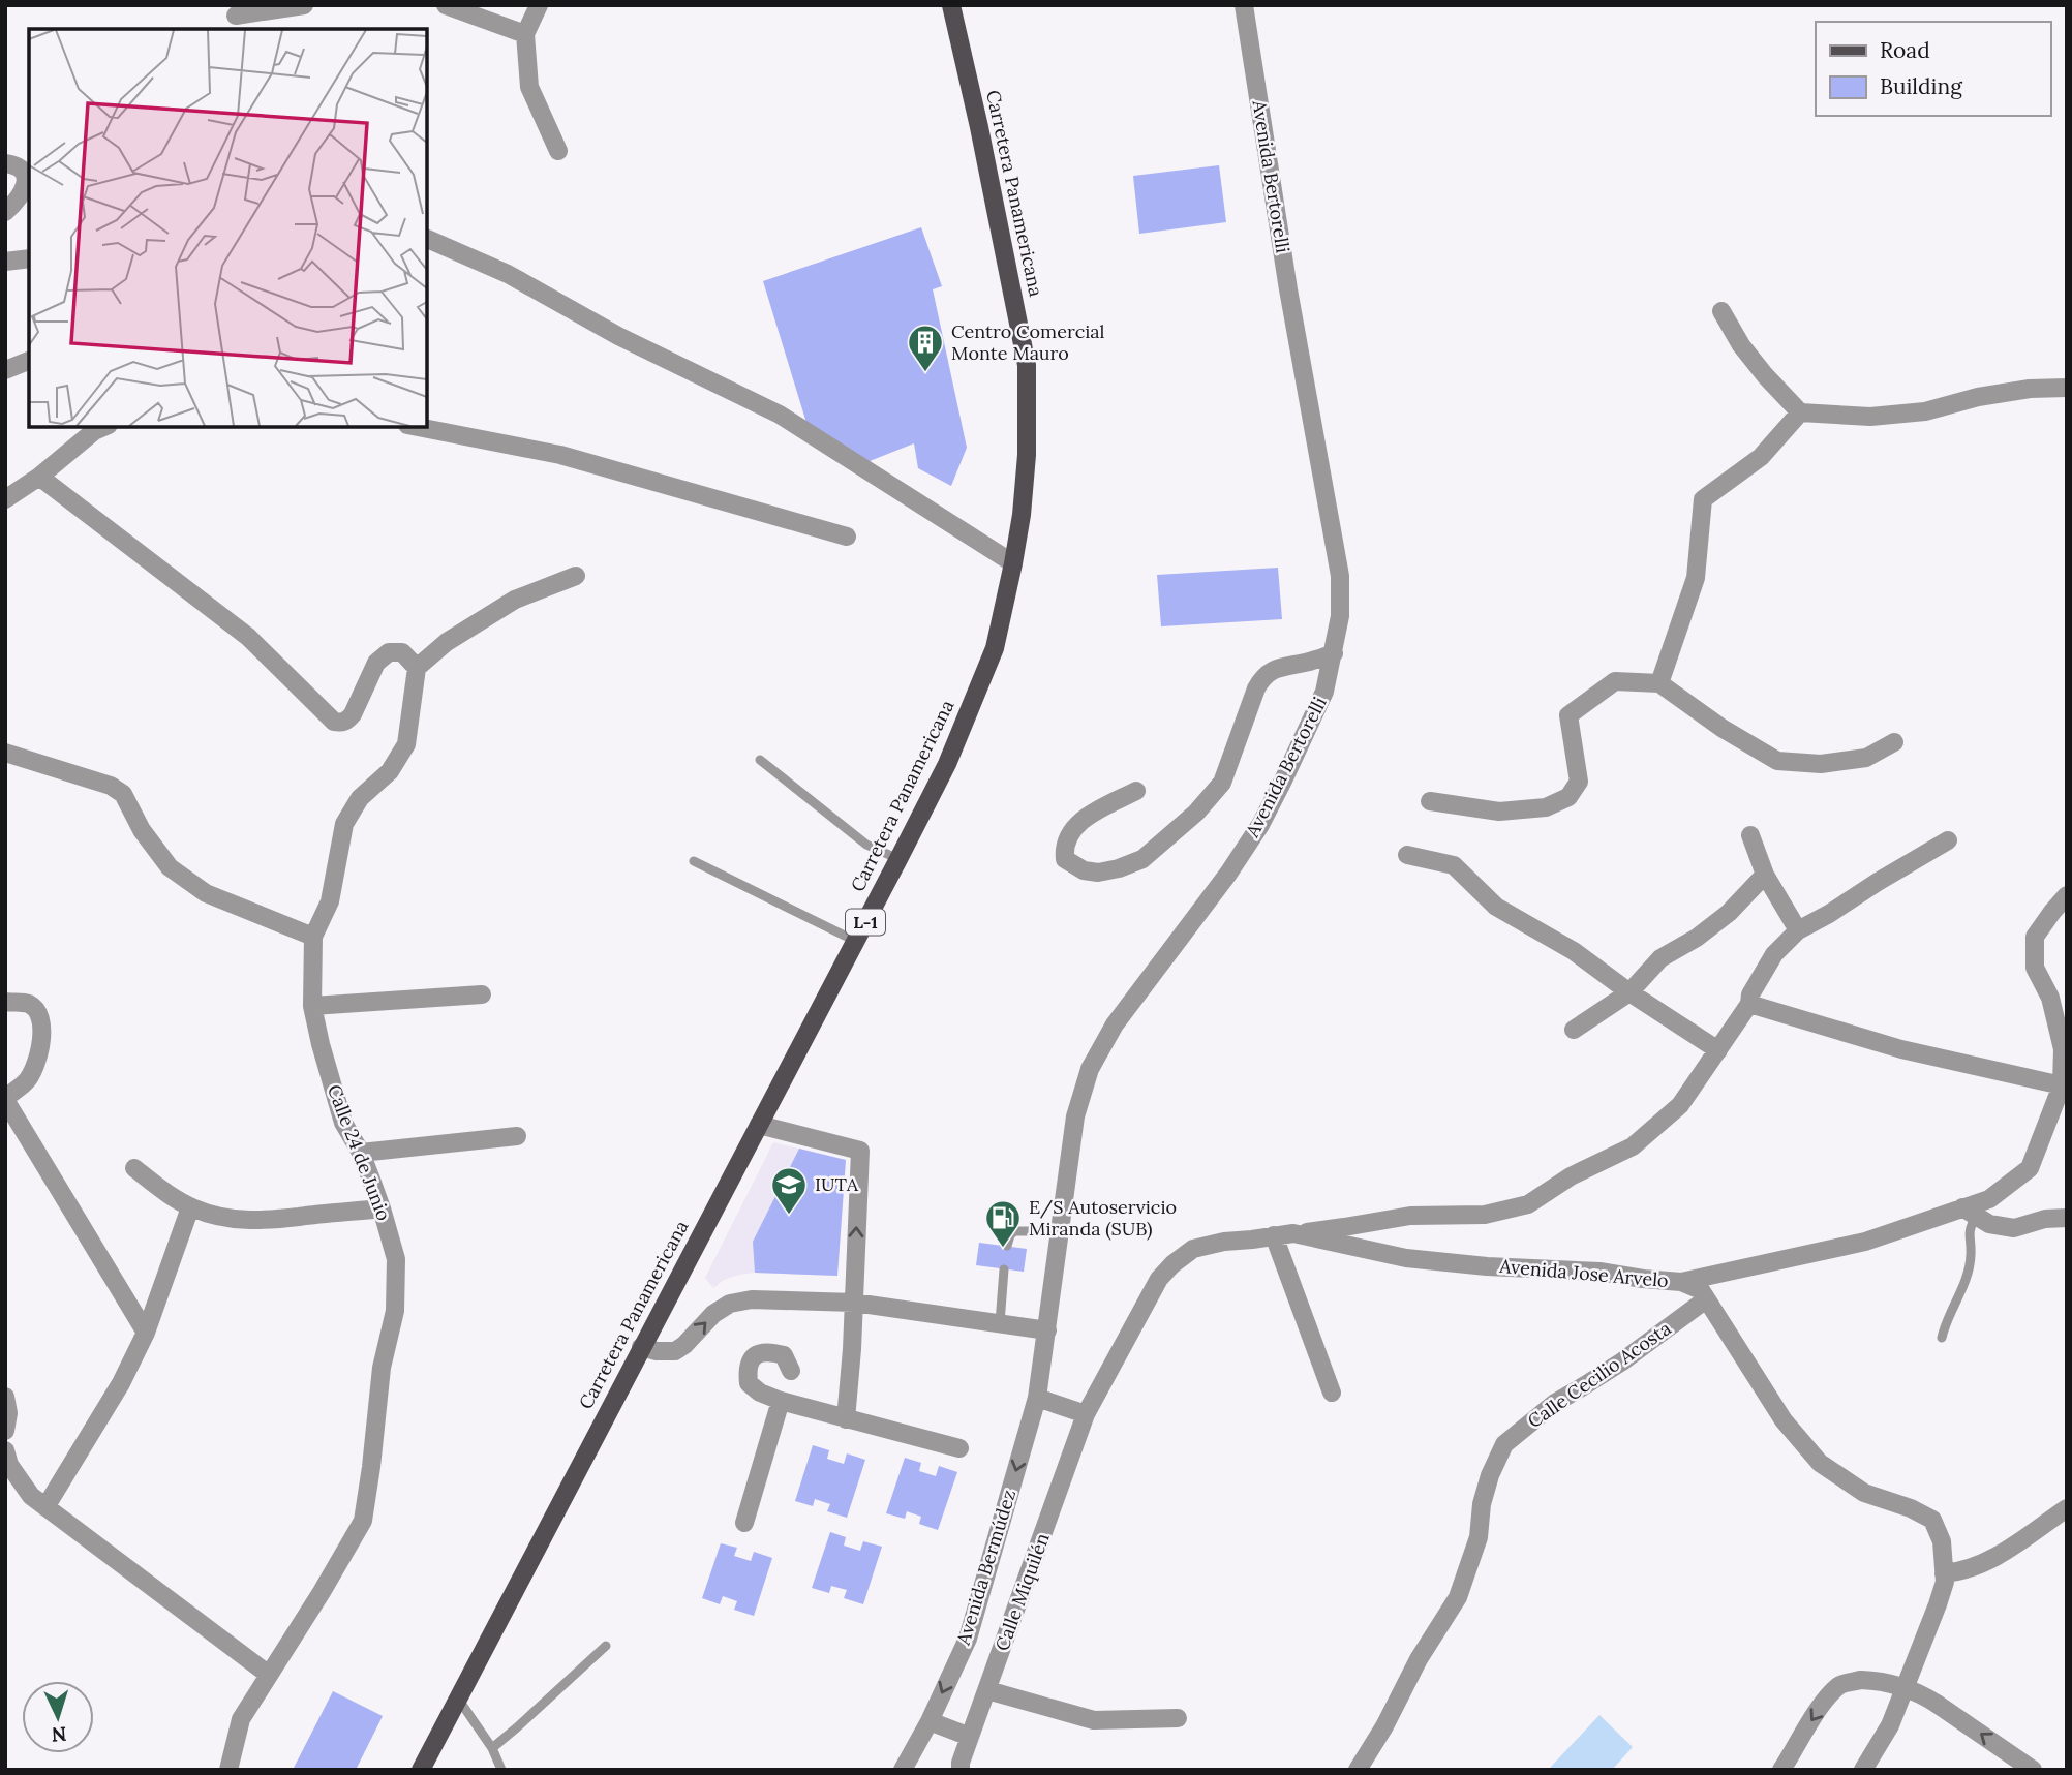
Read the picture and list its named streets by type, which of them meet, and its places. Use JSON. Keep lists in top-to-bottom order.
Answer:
{
  "streets": {
    "main road": ["Carretera Panamericana", "L-1"],
    "street": [
      "Avenida Bertorelli",
      "Calle 24 de Junio",
      "Avenida Jose Arvelo",
      "Calle Cecilio Acosta",
      "Avenida Bermúdez",
      "Calle Miquilén"
    ]
  },
  "crossings": [
    ["Avenida Bertorelli", "Avenida Bermúdez"],
    ["Avenida Jose Arvelo", "Calle Cecilio Acosta"],
    ["Avenida Jose Arvelo", "Calle Miquilén"]
  ],
  "one_way": ["Avenida Bermúdez"],
  "places": {
    "building": ["Centro Comercial Monte Mauro"],
    "school or university": ["IUTA"],
    "fuel station": ["E/S Autoservicio Miranda (SUB)"]
  },
  "legend": ["Road", "Building"],
  "north": "bottom"
}
